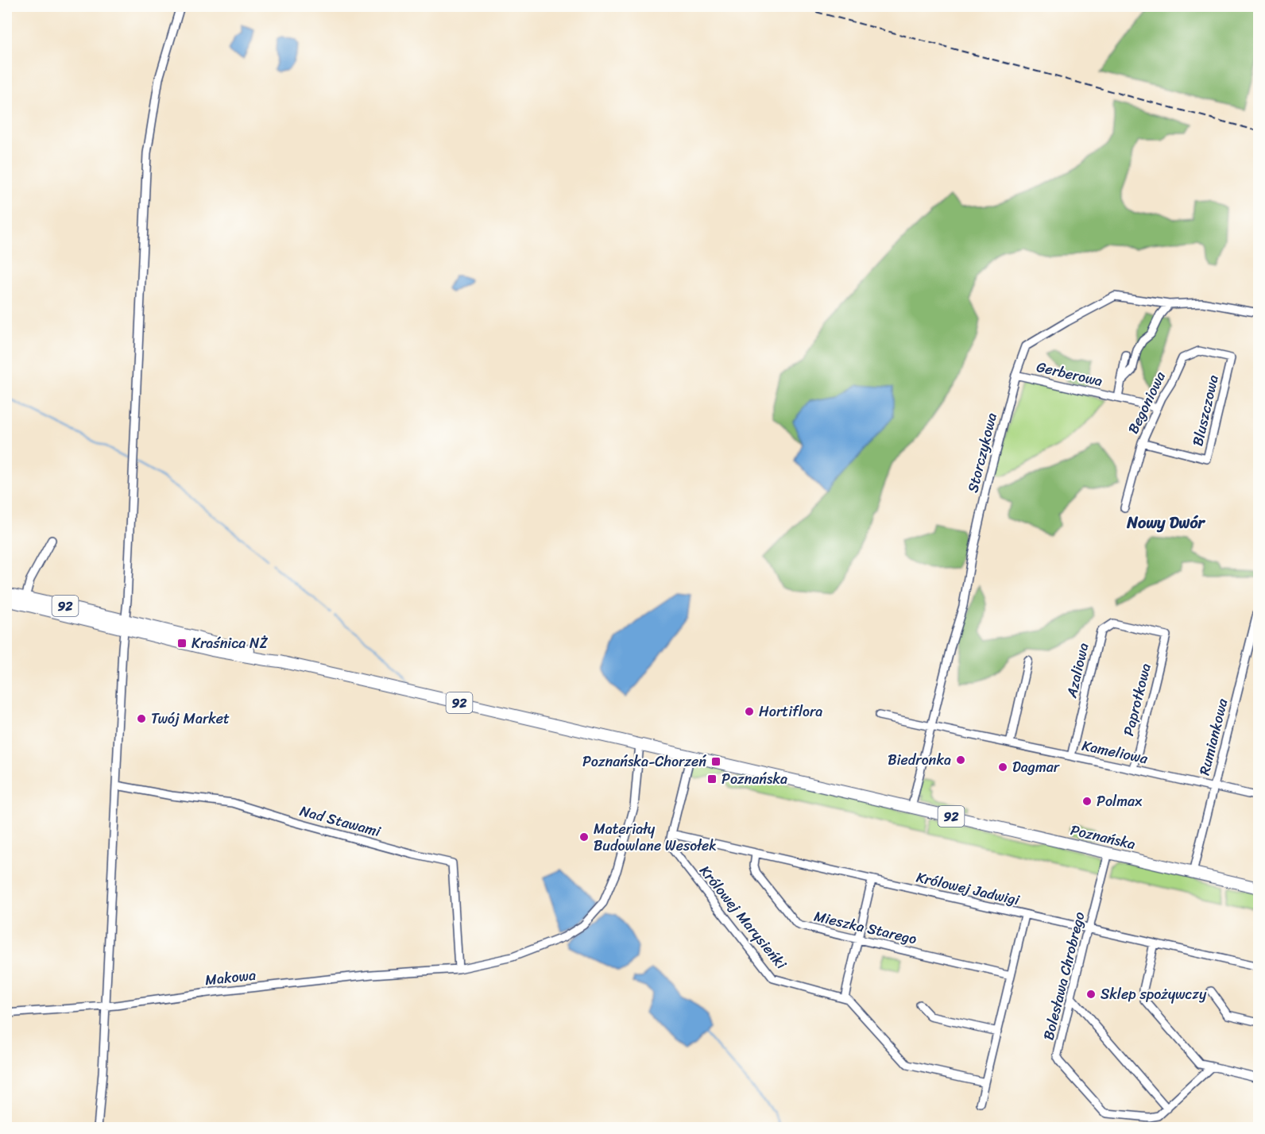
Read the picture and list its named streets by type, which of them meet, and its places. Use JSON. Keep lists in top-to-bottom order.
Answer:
{
  "streets": {
    "main road": ["92", "Poznańska"],
    "street": [
      "Gerberowa",
      "Begoniowa",
      "Bluszczowa",
      "Storczykowa",
      "Azaliowa",
      "Paprotkowa",
      "Rumiankowa",
      "Kameliowa",
      "Nad Stawami",
      "Królowej Jadwigi",
      "Królowej Marysieńki",
      "Mieszka Starego",
      "Bolesława Chrobrego",
      "Makowa"
    ]
  },
  "crossings": [
    ["Gerberowa", "Begoniowa"],
    ["Gerberowa", "Storczykowa"],
    ["Begoniowa", "Bluszczowa"],
    ["Storczykowa", "Kameliowa"],
    ["Storczykowa", "Poznańska"],
    ["92", "Poznańska"],
    ["92", "Makowa"],
    ["Azaliowa", "Paprotkowa"],
    ["Azaliowa", "Kameliowa"],
    ["Paprotkowa", "Kameliowa"],
    ["Rumiankowa", "Kameliowa"],
    ["Rumiankowa", "Poznańska"],
    ["Nad Stawami", "Makowa"],
    ["Poznańska", "Bolesława Chrobrego"],
    ["Królowej Jadwigi", "Królowej Marysieńki"],
    ["Królowej Jadwigi", "Mieszka Starego"],
    ["Królowej Jadwigi", "Bolesława Chrobrego"]
  ],
  "districts": ["Nowy Dwór"],
  "places": {
    "transit": ["Kraśnica NŻ", "Poznańska-Chorzeń", "Poznańska"],
    "other": [
      "Hortiflora",
      "Twój Market",
      "Biedronka",
      "Dagmar",
      "Polmax",
      "Materiały Budowlane Wesołek",
      "Sklep spożywczy"
    ]
  }
}
